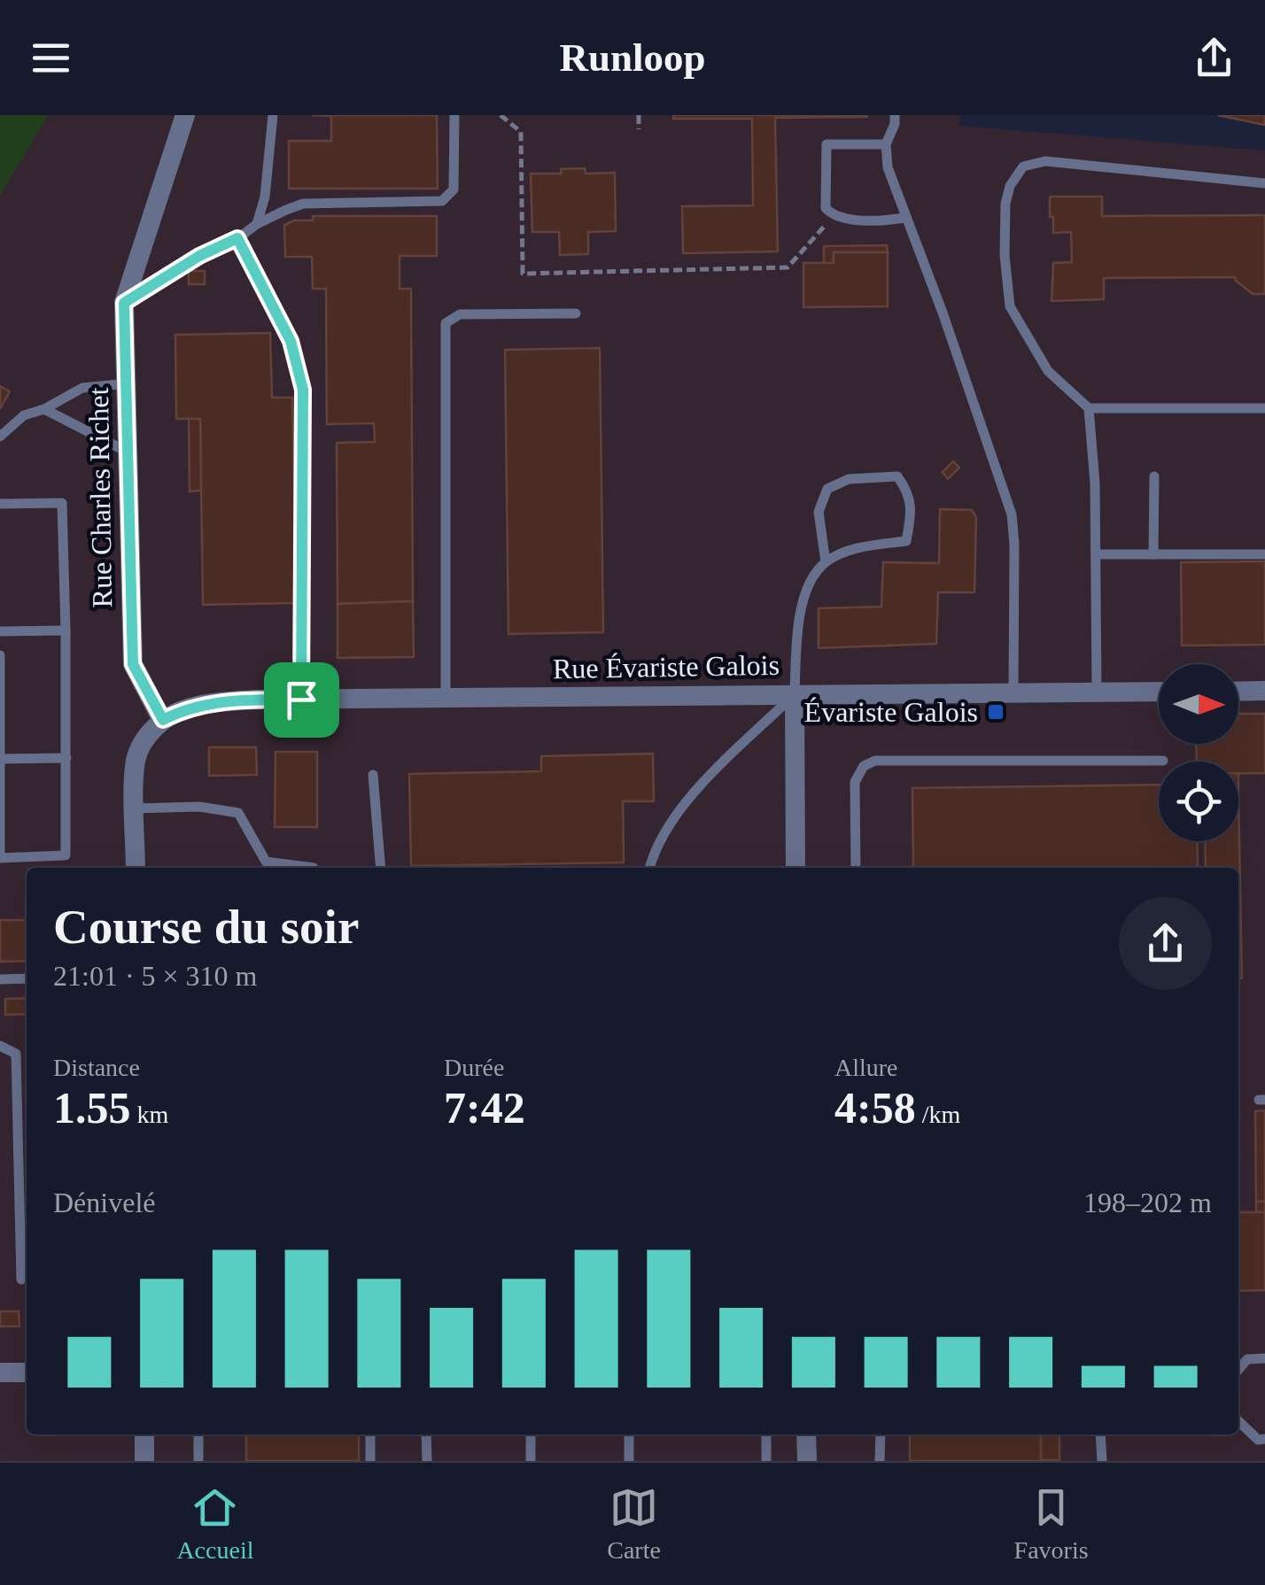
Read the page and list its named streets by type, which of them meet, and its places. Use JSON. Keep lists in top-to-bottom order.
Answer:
{
  "streets": {
    "street": ["Rue Charles Richet", "Rue Évariste Galois"]
  },
  "crossings": [
    ["Rue Charles Richet", "Rue Évariste Galois"]
  ],
  "places": {
    "transit": ["Évariste Galois"]
  },
  "north": "right",
  "page": {
    "header": "Runloop",
    "heading": ["Course du soir", "21:01 · 5 × 310 m"],
    "stats": [
      ["Distance", "1.55 km"],
      ["Durée", "7:42"],
      ["Allure", "4:58 /km"]
    ],
    "chart": ["Dénivelé", "198–202 m"],
    "tabs": ["Accueil", "Carte", "Favoris"]
  }
}
